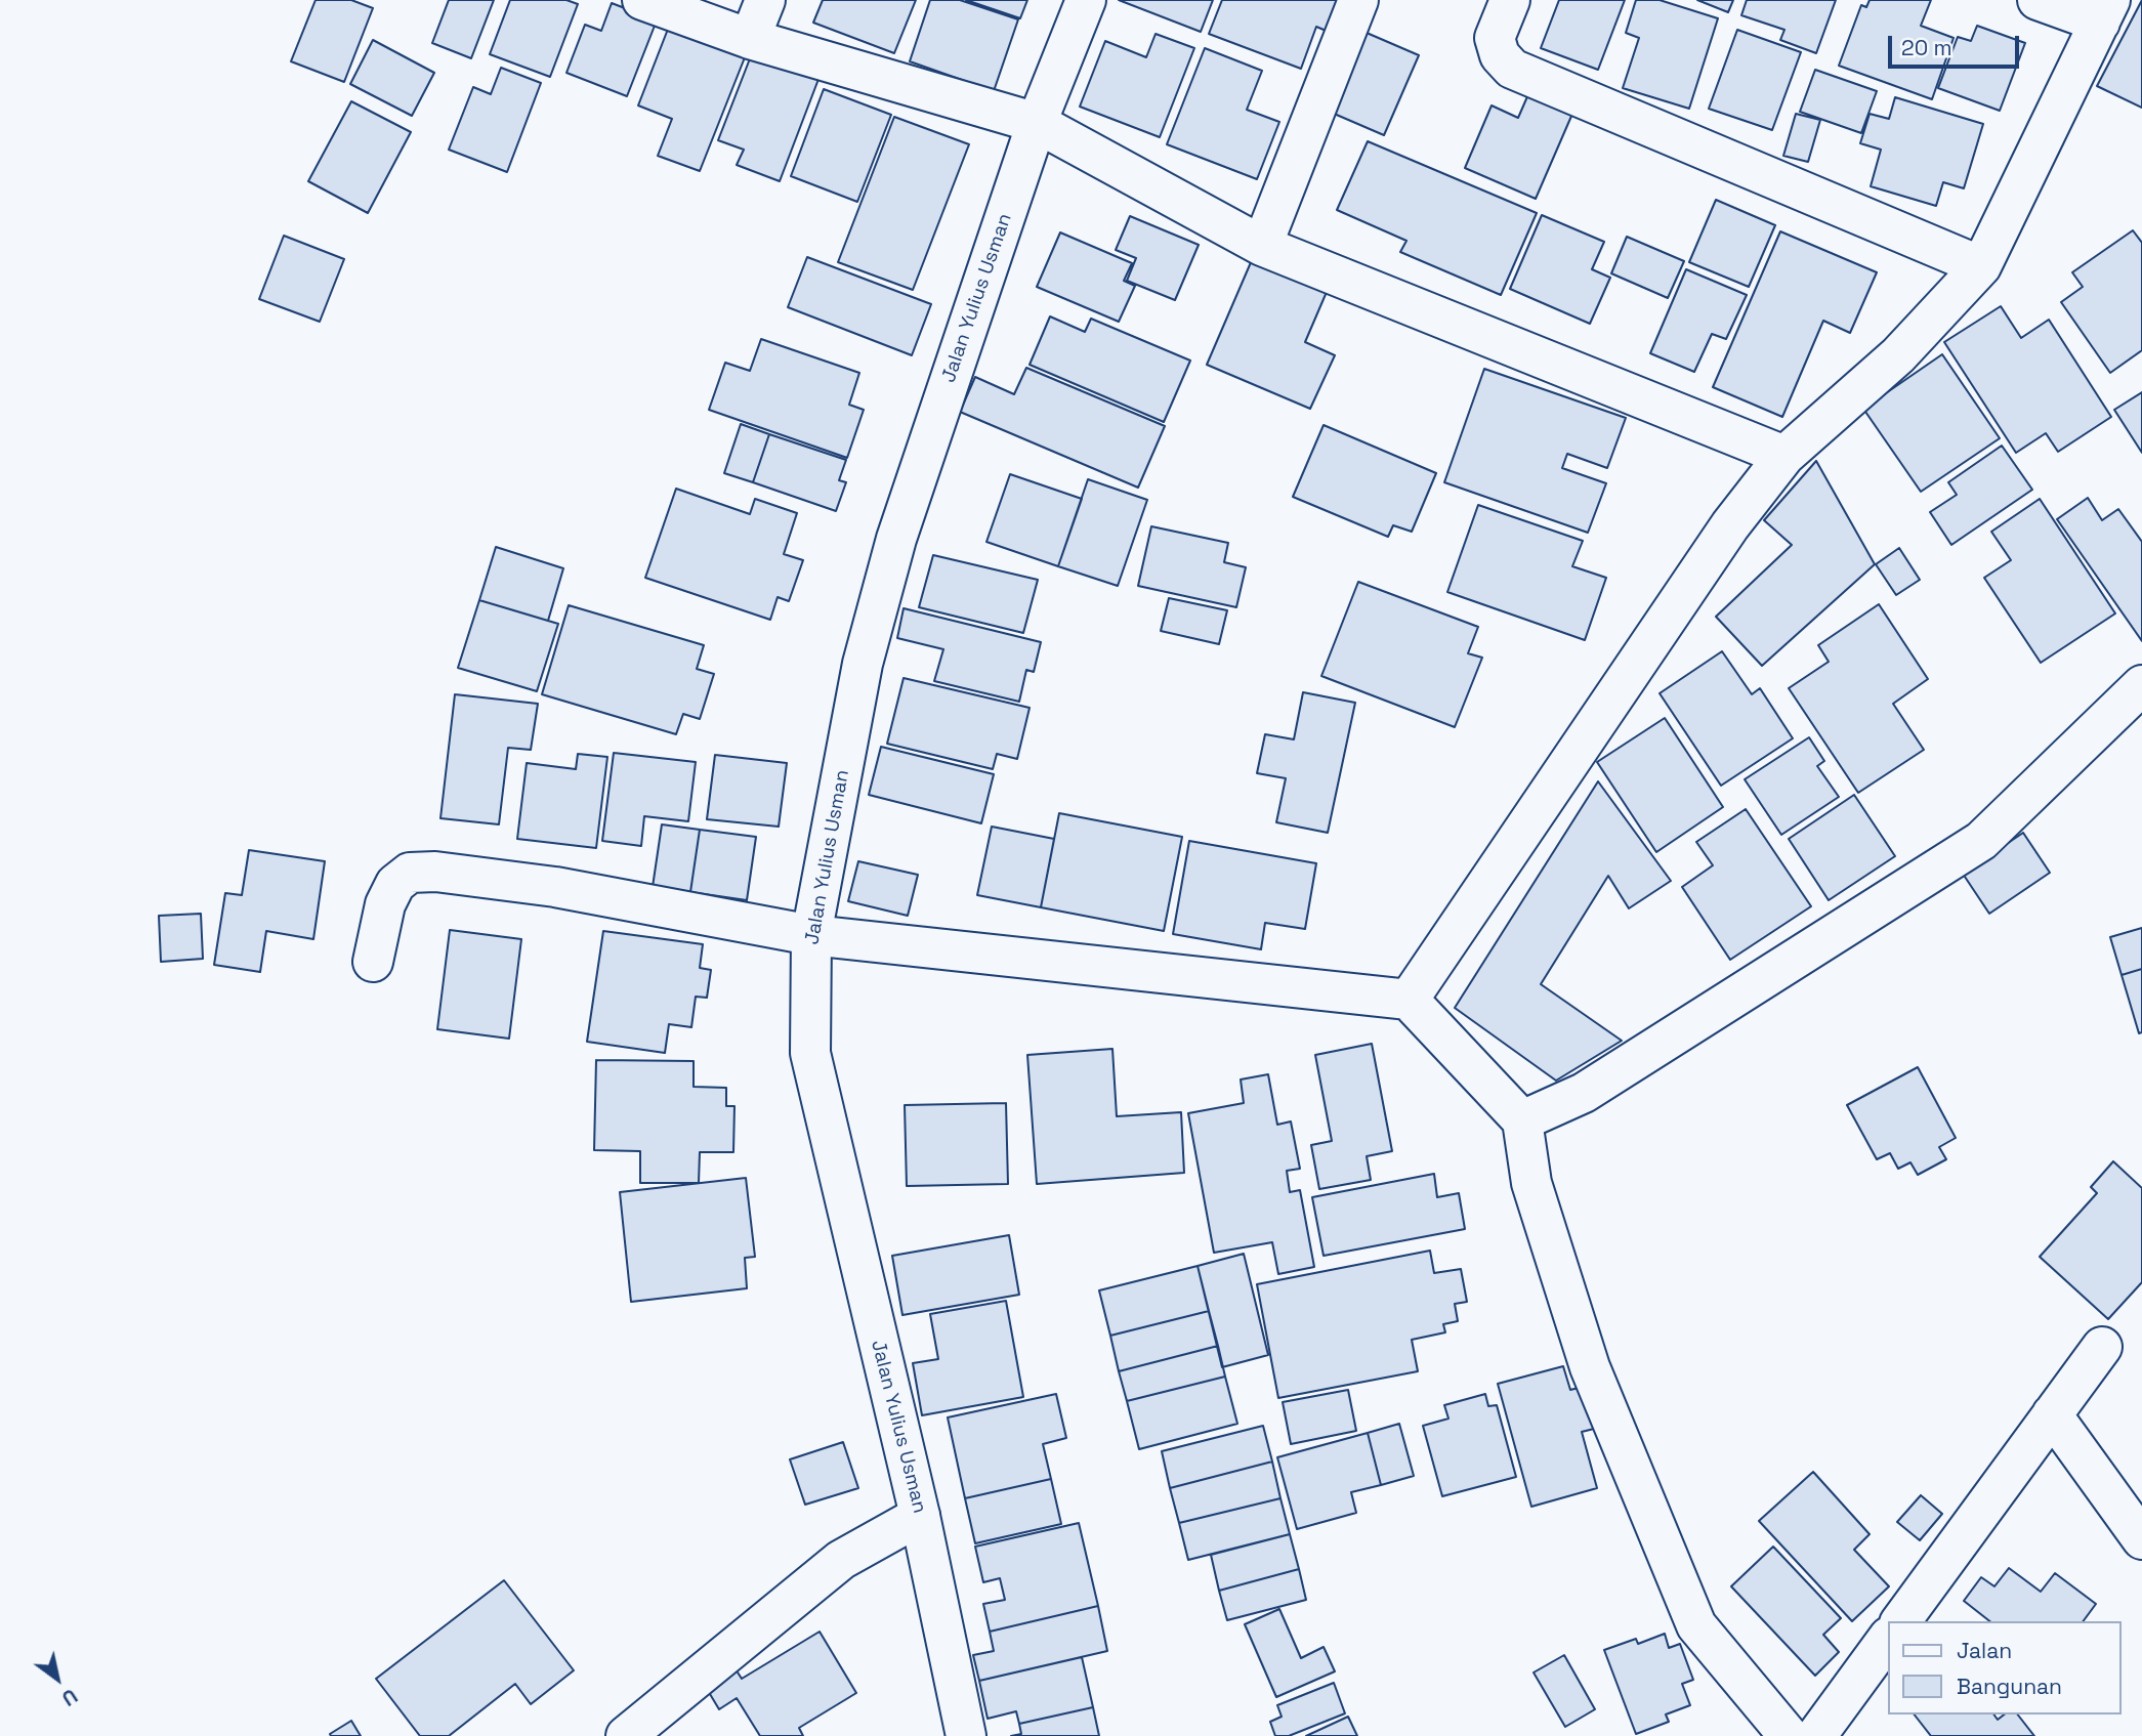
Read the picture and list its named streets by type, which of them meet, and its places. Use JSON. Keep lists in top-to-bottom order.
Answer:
{
  "streets": {
    "street": ["Jalan Yulius Usman"]
  },
  "legend": ["Jalan", "Bangunan"],
  "scale_bar": "20 m",
  "north": "bottom right"
}
